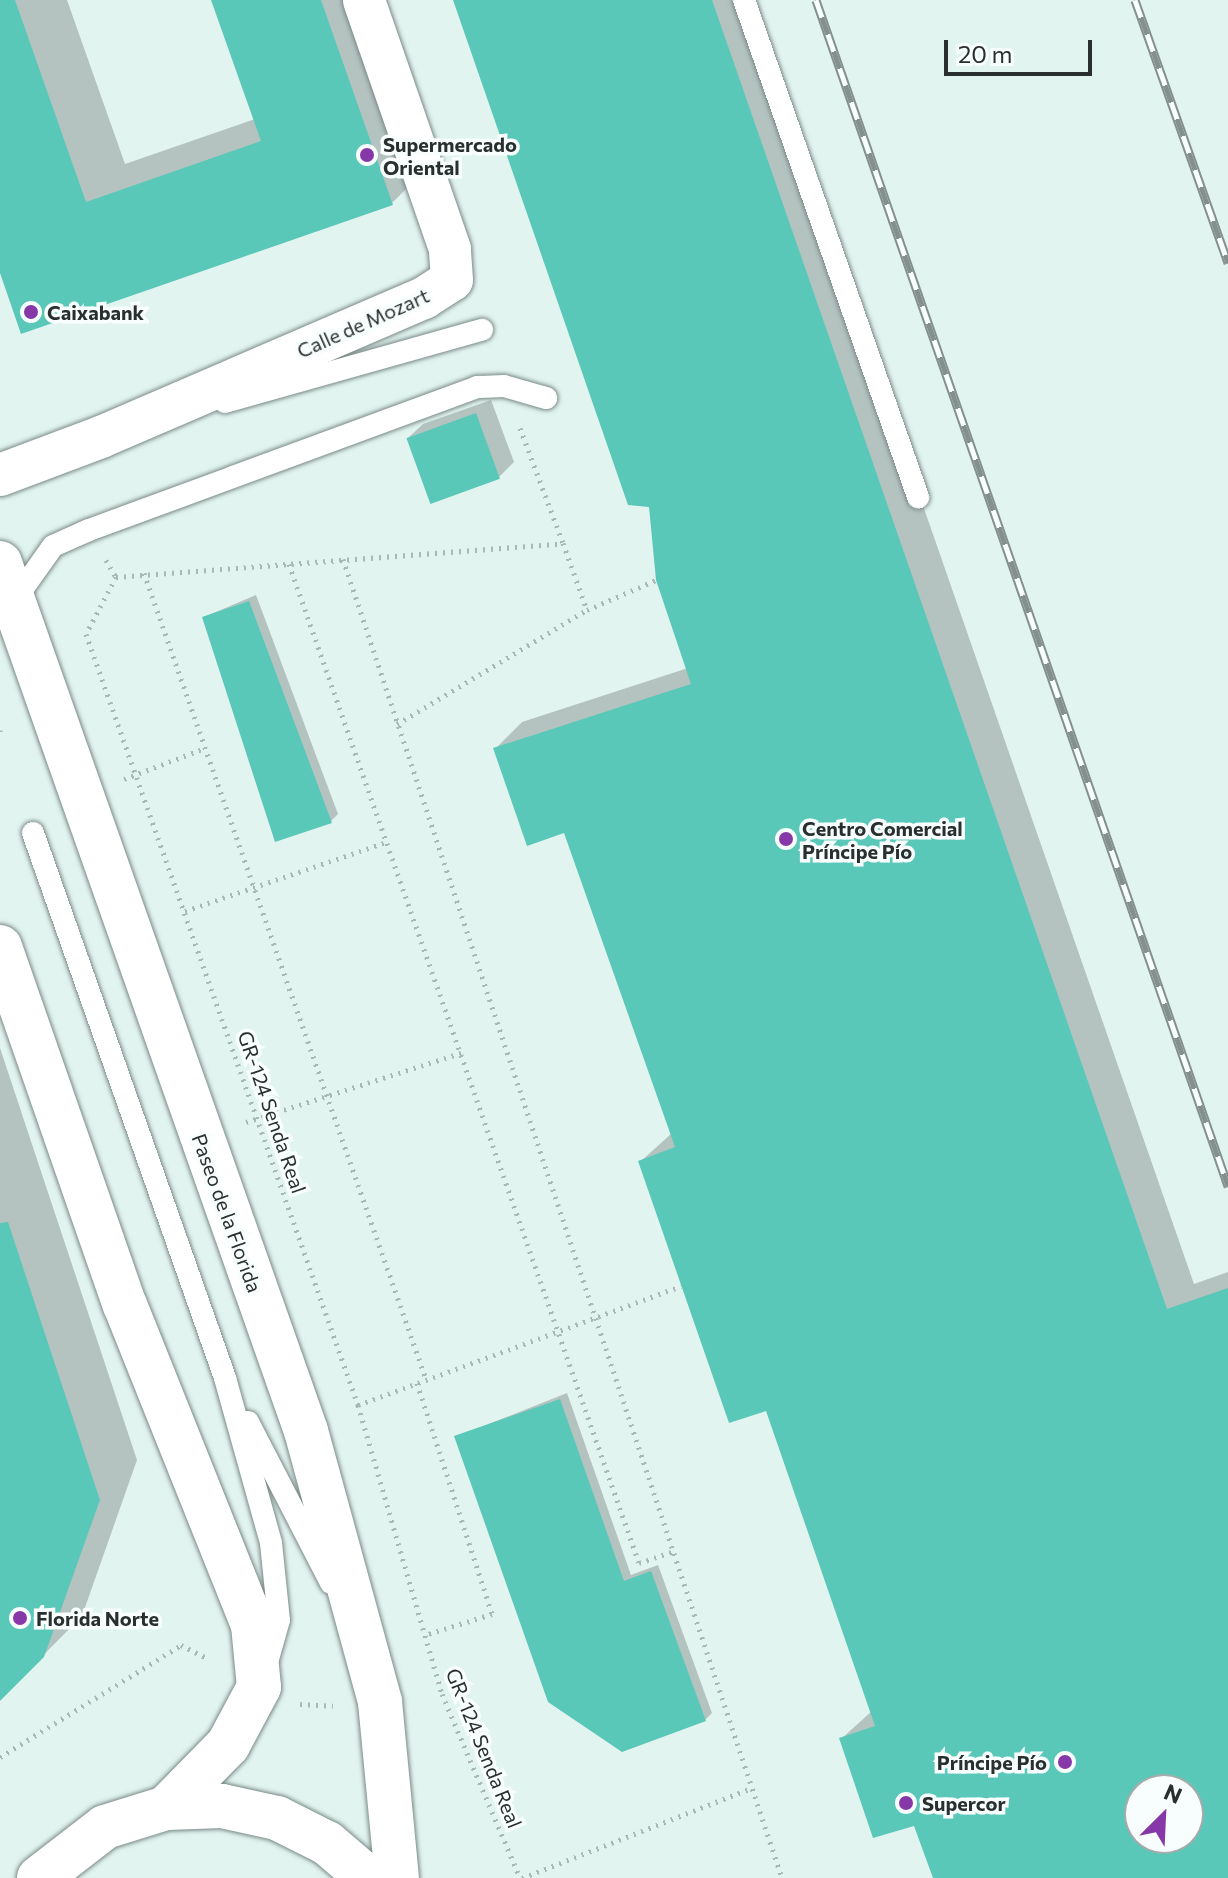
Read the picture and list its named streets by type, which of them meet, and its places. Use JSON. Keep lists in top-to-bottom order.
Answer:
{
  "streets": {
    "main road": ["Paseo de la Florida"],
    "street": ["Calle de Mozart"],
    "path": ["GR-124 Senda Real"]
  },
  "places": [
    "Supermercado Oriental",
    "Caixabank",
    "Centro Comercial Príncipe Pío",
    "Florida Norte",
    "Príncipe Pío",
    "Supercor"
  ],
  "scale_bar": "20 m",
  "north": "top right"
}
